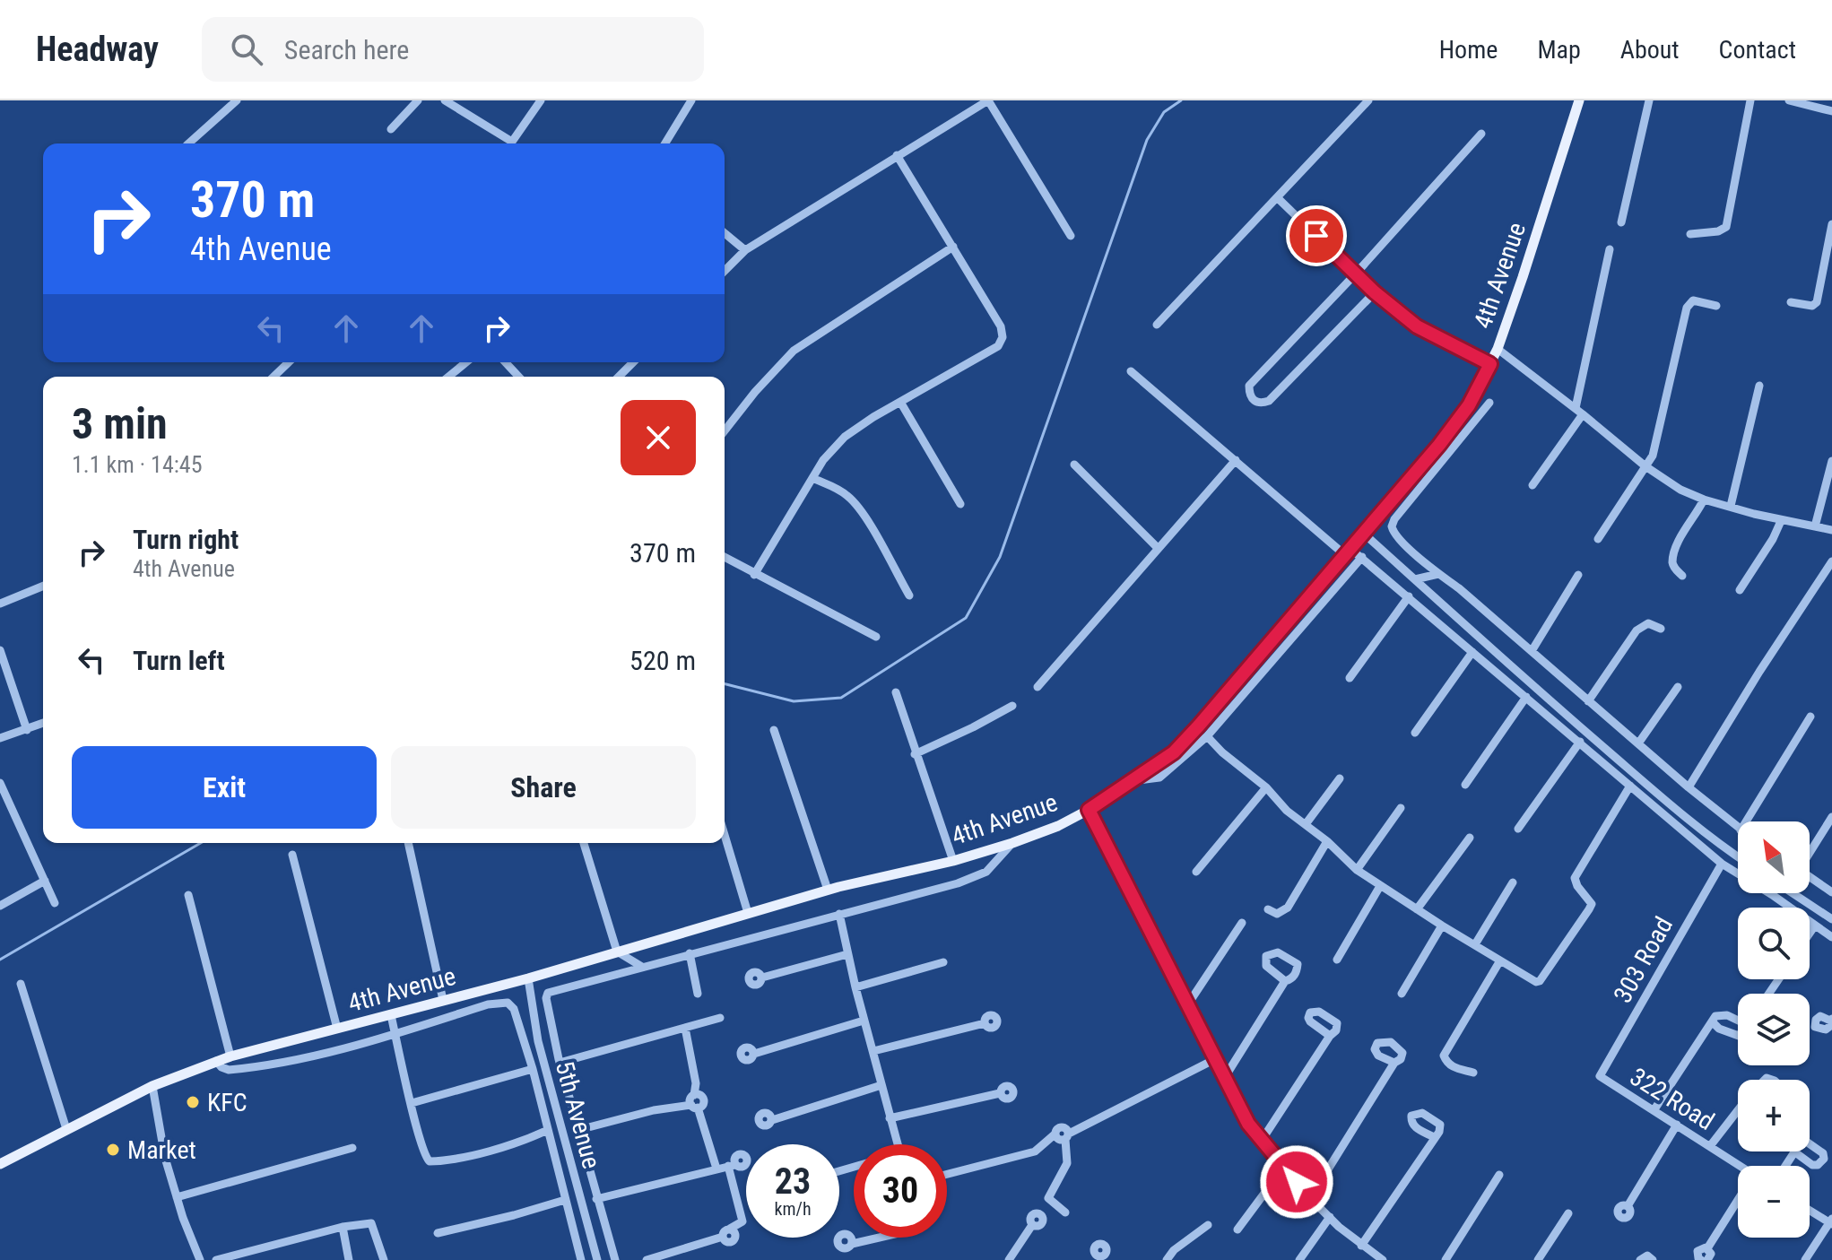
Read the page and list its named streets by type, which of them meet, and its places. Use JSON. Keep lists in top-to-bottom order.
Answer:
{
  "streets": {
    "main road": ["4th Avenue"],
    "street": ["303 Road", "322 Road", "5th Avenue"]
  },
  "crossings": [
    ["4th Avenue", "5th Avenue"],
    ["303 Road", "322 Road"]
  ],
  "places": ["KFC", "Market"],
  "north": "top left",
  "page": {
    "header": "Headway",
    "search": "Search here",
    "nav": [
      "Home",
      "Map",
      "About",
      "Contact"
    ],
    "turn": ["370 m", "4th Avenue"],
    "heading": ["3 min", "1.1 km · 14:45"],
    "list": [
      {
        "name": "Turn right",
        "note": "4th Avenue",
        "value": "370 m"
      },
      {
        "name": "Turn left",
        "value": "520 m"
      }
    ],
    "buttons": ["Exit", "Share"],
    "map_buttons": ["+", "−"],
    "speed": "23 km/h",
    "limit": "30"
  }
}
